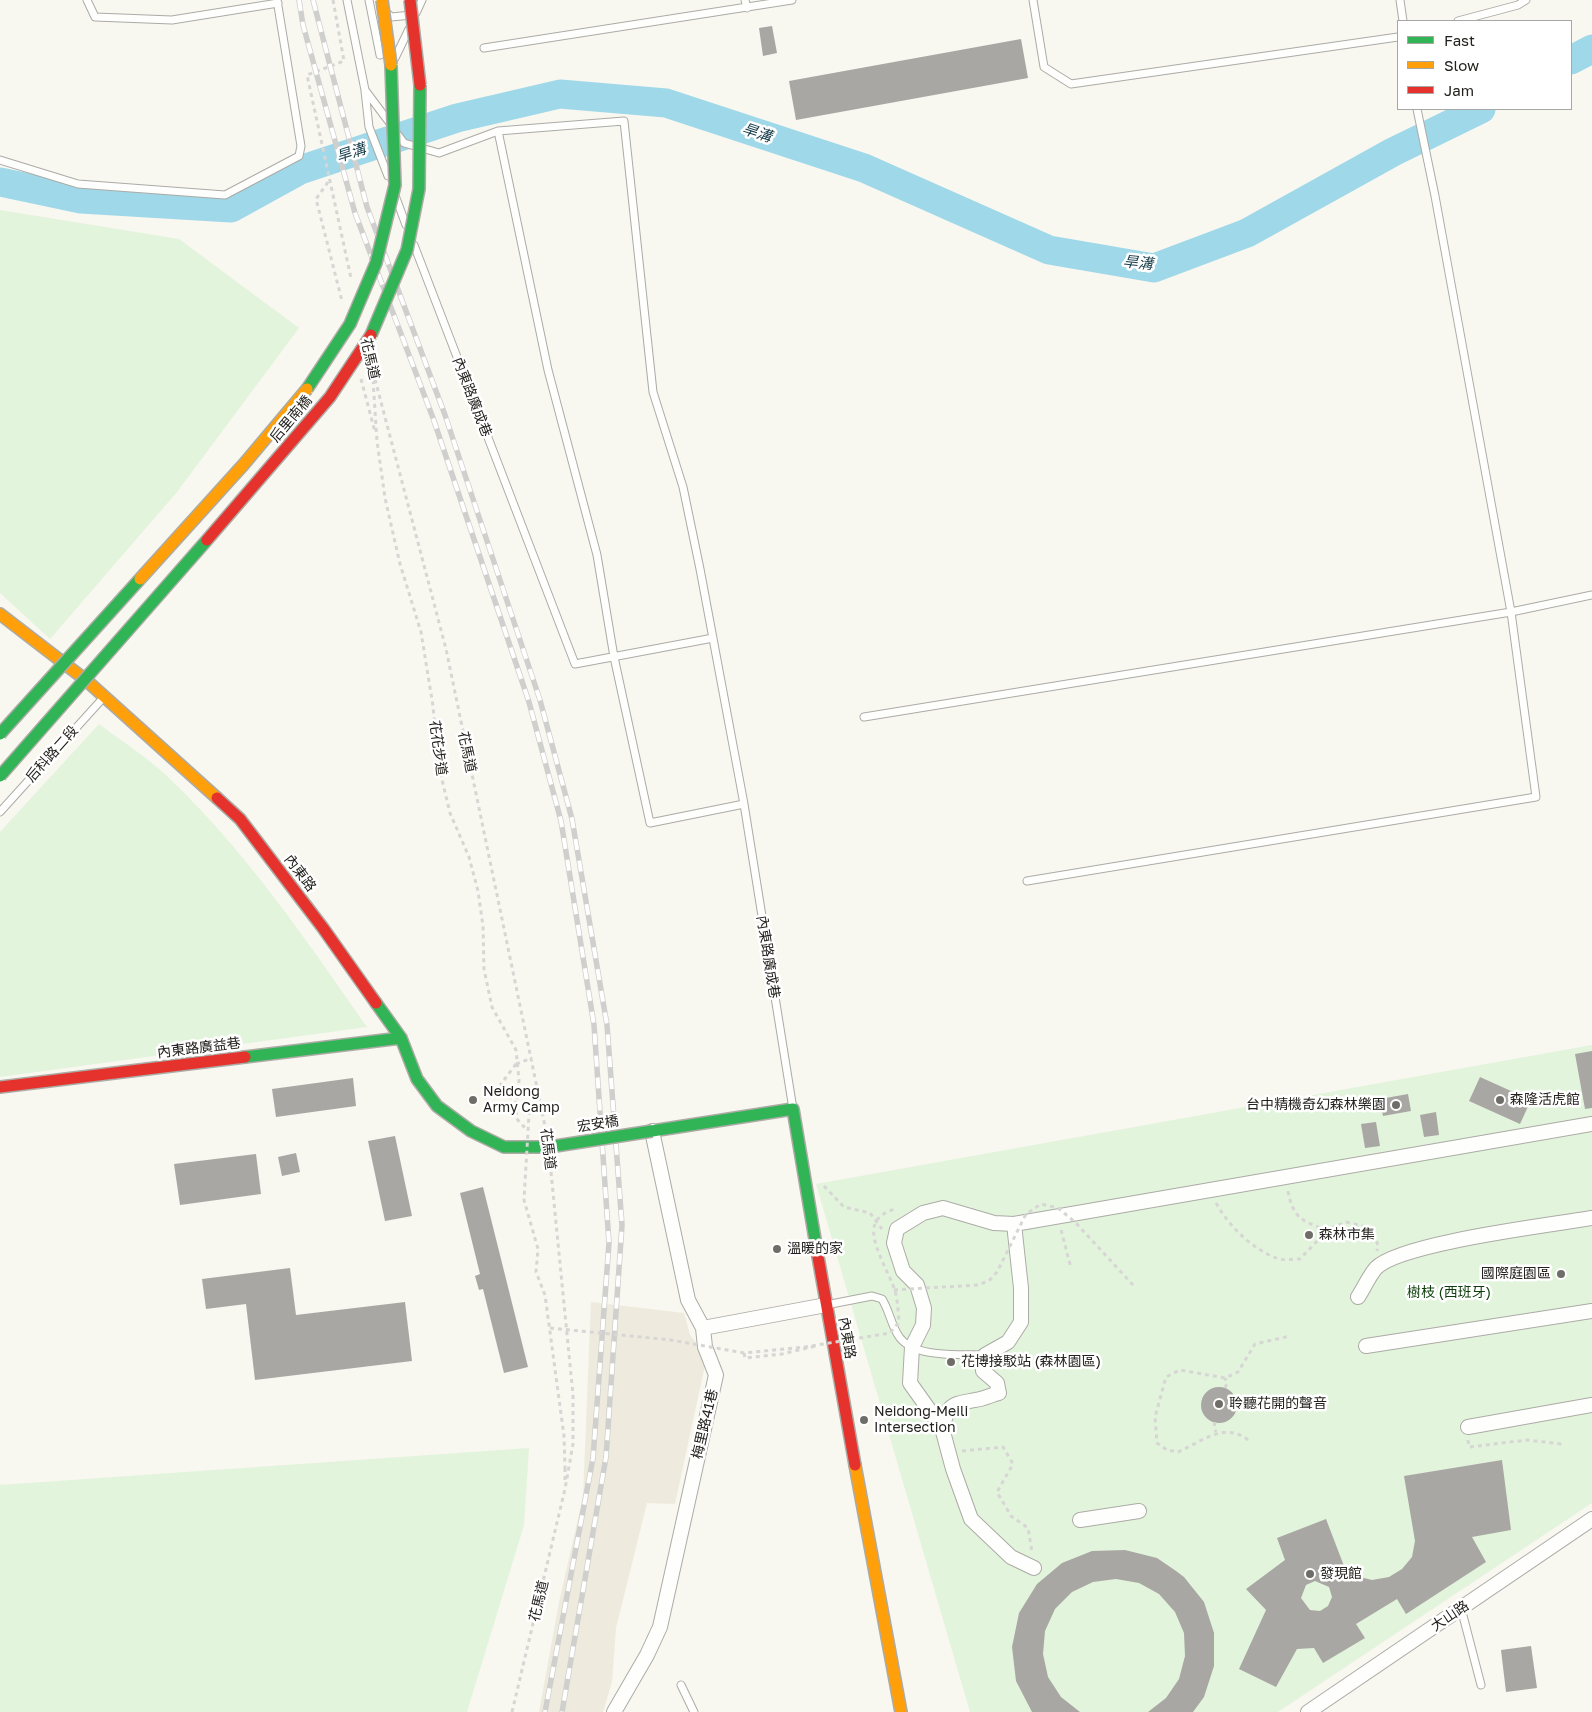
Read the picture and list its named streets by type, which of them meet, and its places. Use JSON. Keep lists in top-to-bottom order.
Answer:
{
  "streets": {
    "street": [
      "后里南橋",
      "內東路",
      "內東路廣益巷",
      "宏安橋",
      "梅里路41巷",
      "大山路"
    ],
    "lane": ["內東路廣成巷", "后科路二段"],
    "path": ["花馬道", "花花步道"]
  },
  "crossings": [
    ["花馬道", "花花步道"],
    ["花馬道", "內東路"],
    ["花馬道", "宏安橋"],
    ["內東路廣成巷", "內東路"],
    ["后科路二段", "內東路"],
    ["內東路", "內東路廣益巷"],
    ["內東路", "宏安橋"],
    ["宏安橋", "梅里路41巷"]
  ],
  "water": ["旱溝"],
  "parks": ["樹枝 (西班牙)"],
  "places": [
    "Neidong Army Camp",
    "森隆活虎館",
    "台中精機奇幻森林樂園",
    "森林市集",
    "溫暖的家",
    "國際庭園區",
    "花博接駁站 (森林園區)",
    "聆聽花開的聲音",
    "Neidong-Meili Intersection",
    "發現館"
  ],
  "legend": ["Fast", "Slow", "Jam"]
}
